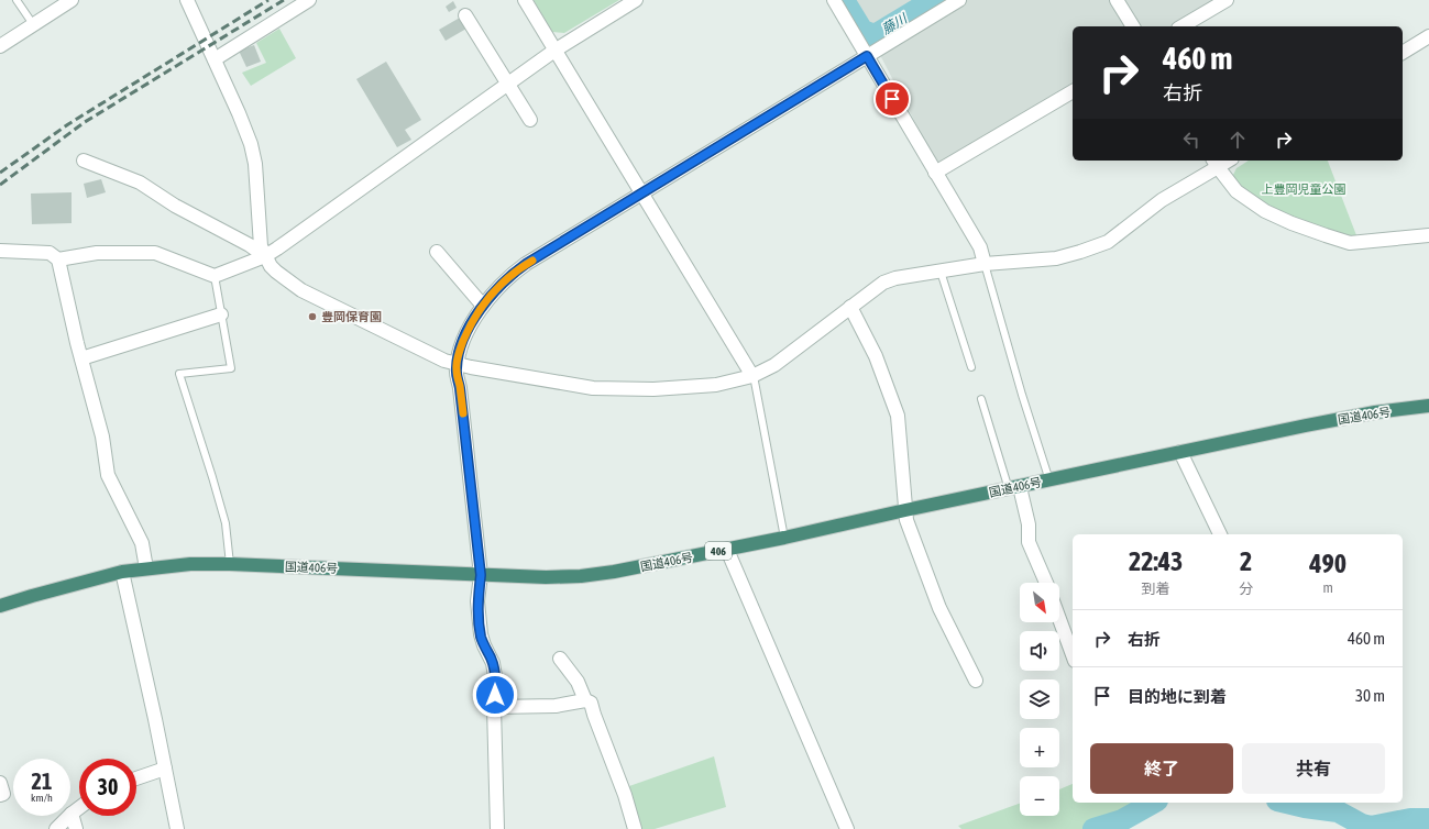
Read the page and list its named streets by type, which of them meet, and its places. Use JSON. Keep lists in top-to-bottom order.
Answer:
{
  "streets": {
    "highway": ["国道406号", "406"]
  },
  "water": ["藤川"],
  "parks": ["上豊岡児童公園"],
  "places": ["豊岡保育園"],
  "north": "bottom right",
  "page": {
    "turn": ["460 m", "右折"],
    "eta": [
      "22:43",
      "到着",
      "2",
      "分",
      "490",
      "m"
    ],
    "map_buttons": ["+", "−"],
    "list": [
      {
        "name": "右折",
        "value": "460 m"
      },
      {
        "name": "目的地に到着",
        "value": "30 m"
      }
    ],
    "buttons": ["終了", "共有"],
    "speed": "21 km/h",
    "limit": "30"
  }
}
